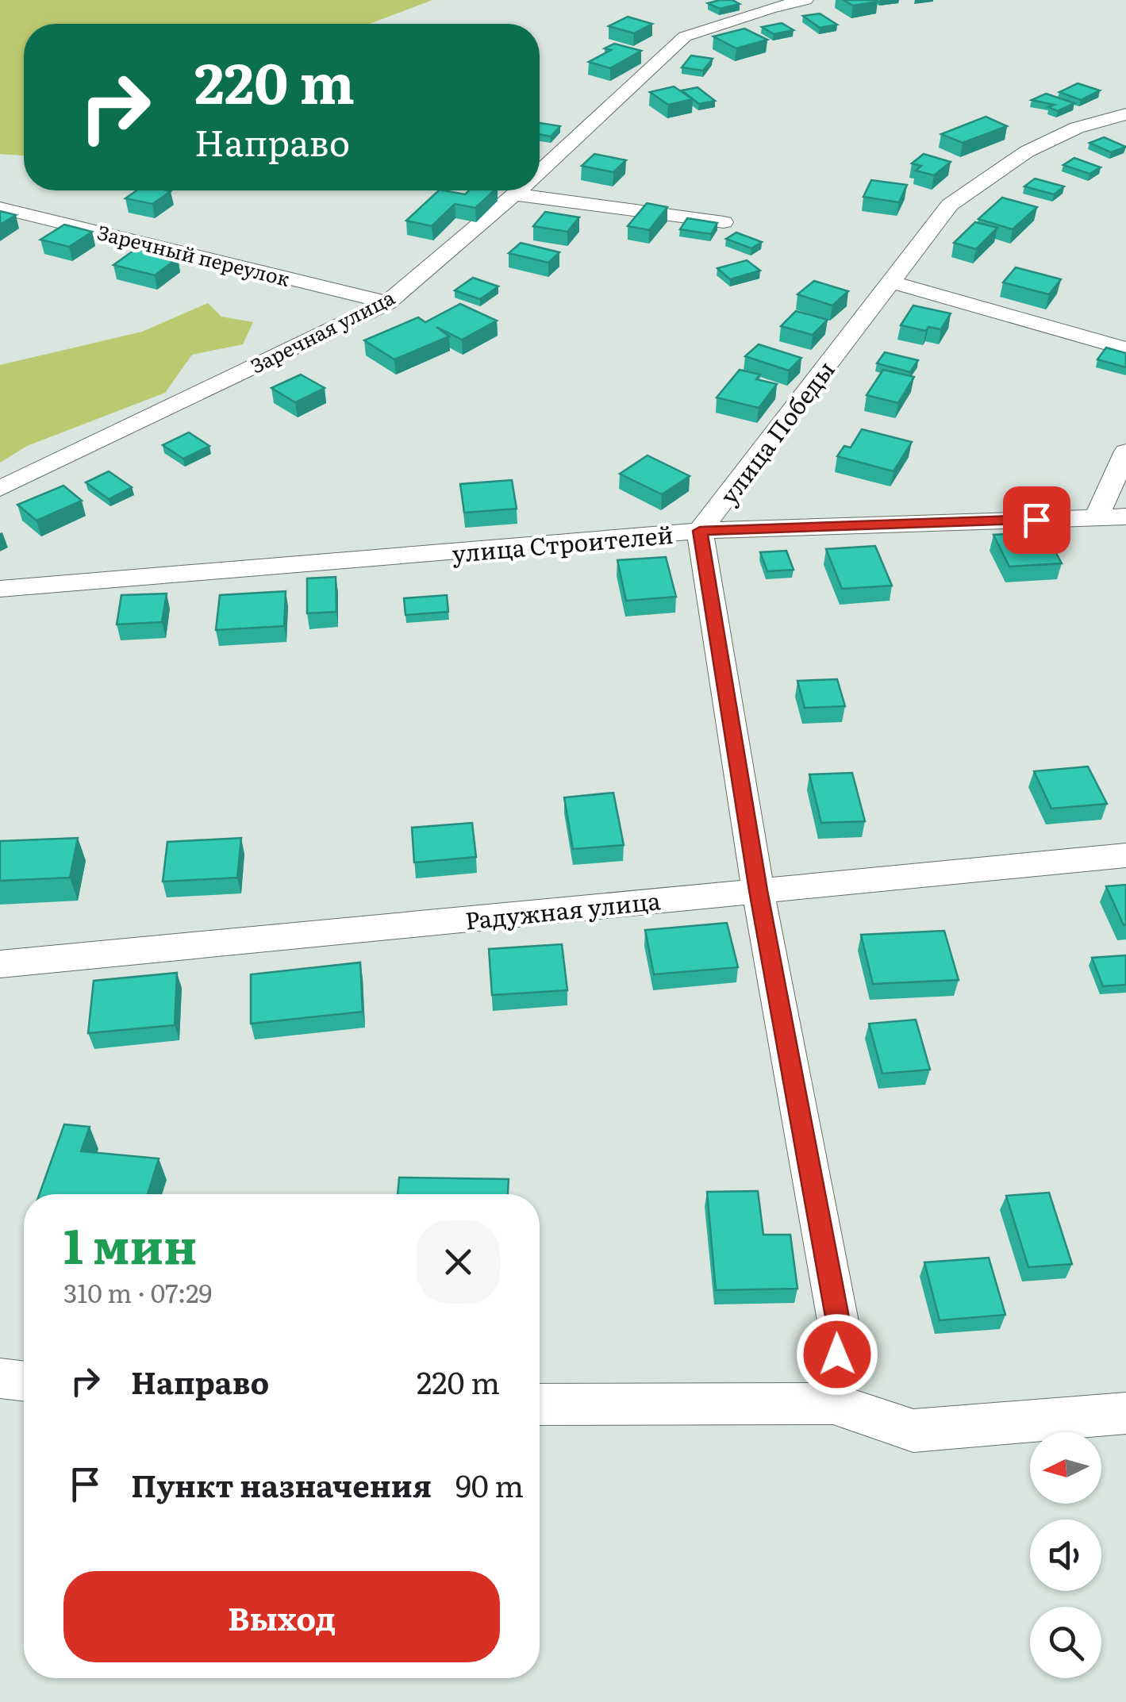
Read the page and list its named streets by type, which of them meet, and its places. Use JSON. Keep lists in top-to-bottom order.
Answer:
{
  "streets": {
    "street": [
      "Заречный переулок",
      "Заречная улица",
      "улица Победы",
      "улица Строителей",
      "Радужная улица"
    ]
  },
  "crossings": [
    ["Заречный переулок", "Заречная улица"],
    ["улица Победы", "улица Строителей"]
  ],
  "north": "left",
  "page": {
    "turn": ["220 m", "Направо"],
    "heading": ["1 мин", "310 m · 07:29"],
    "list": [
      {
        "name": "Направо",
        "value": "220 m"
      },
      {
        "name": "Пункт назначения",
        "value": "90 m"
      }
    ],
    "buttons": "Выход"
  }
}
